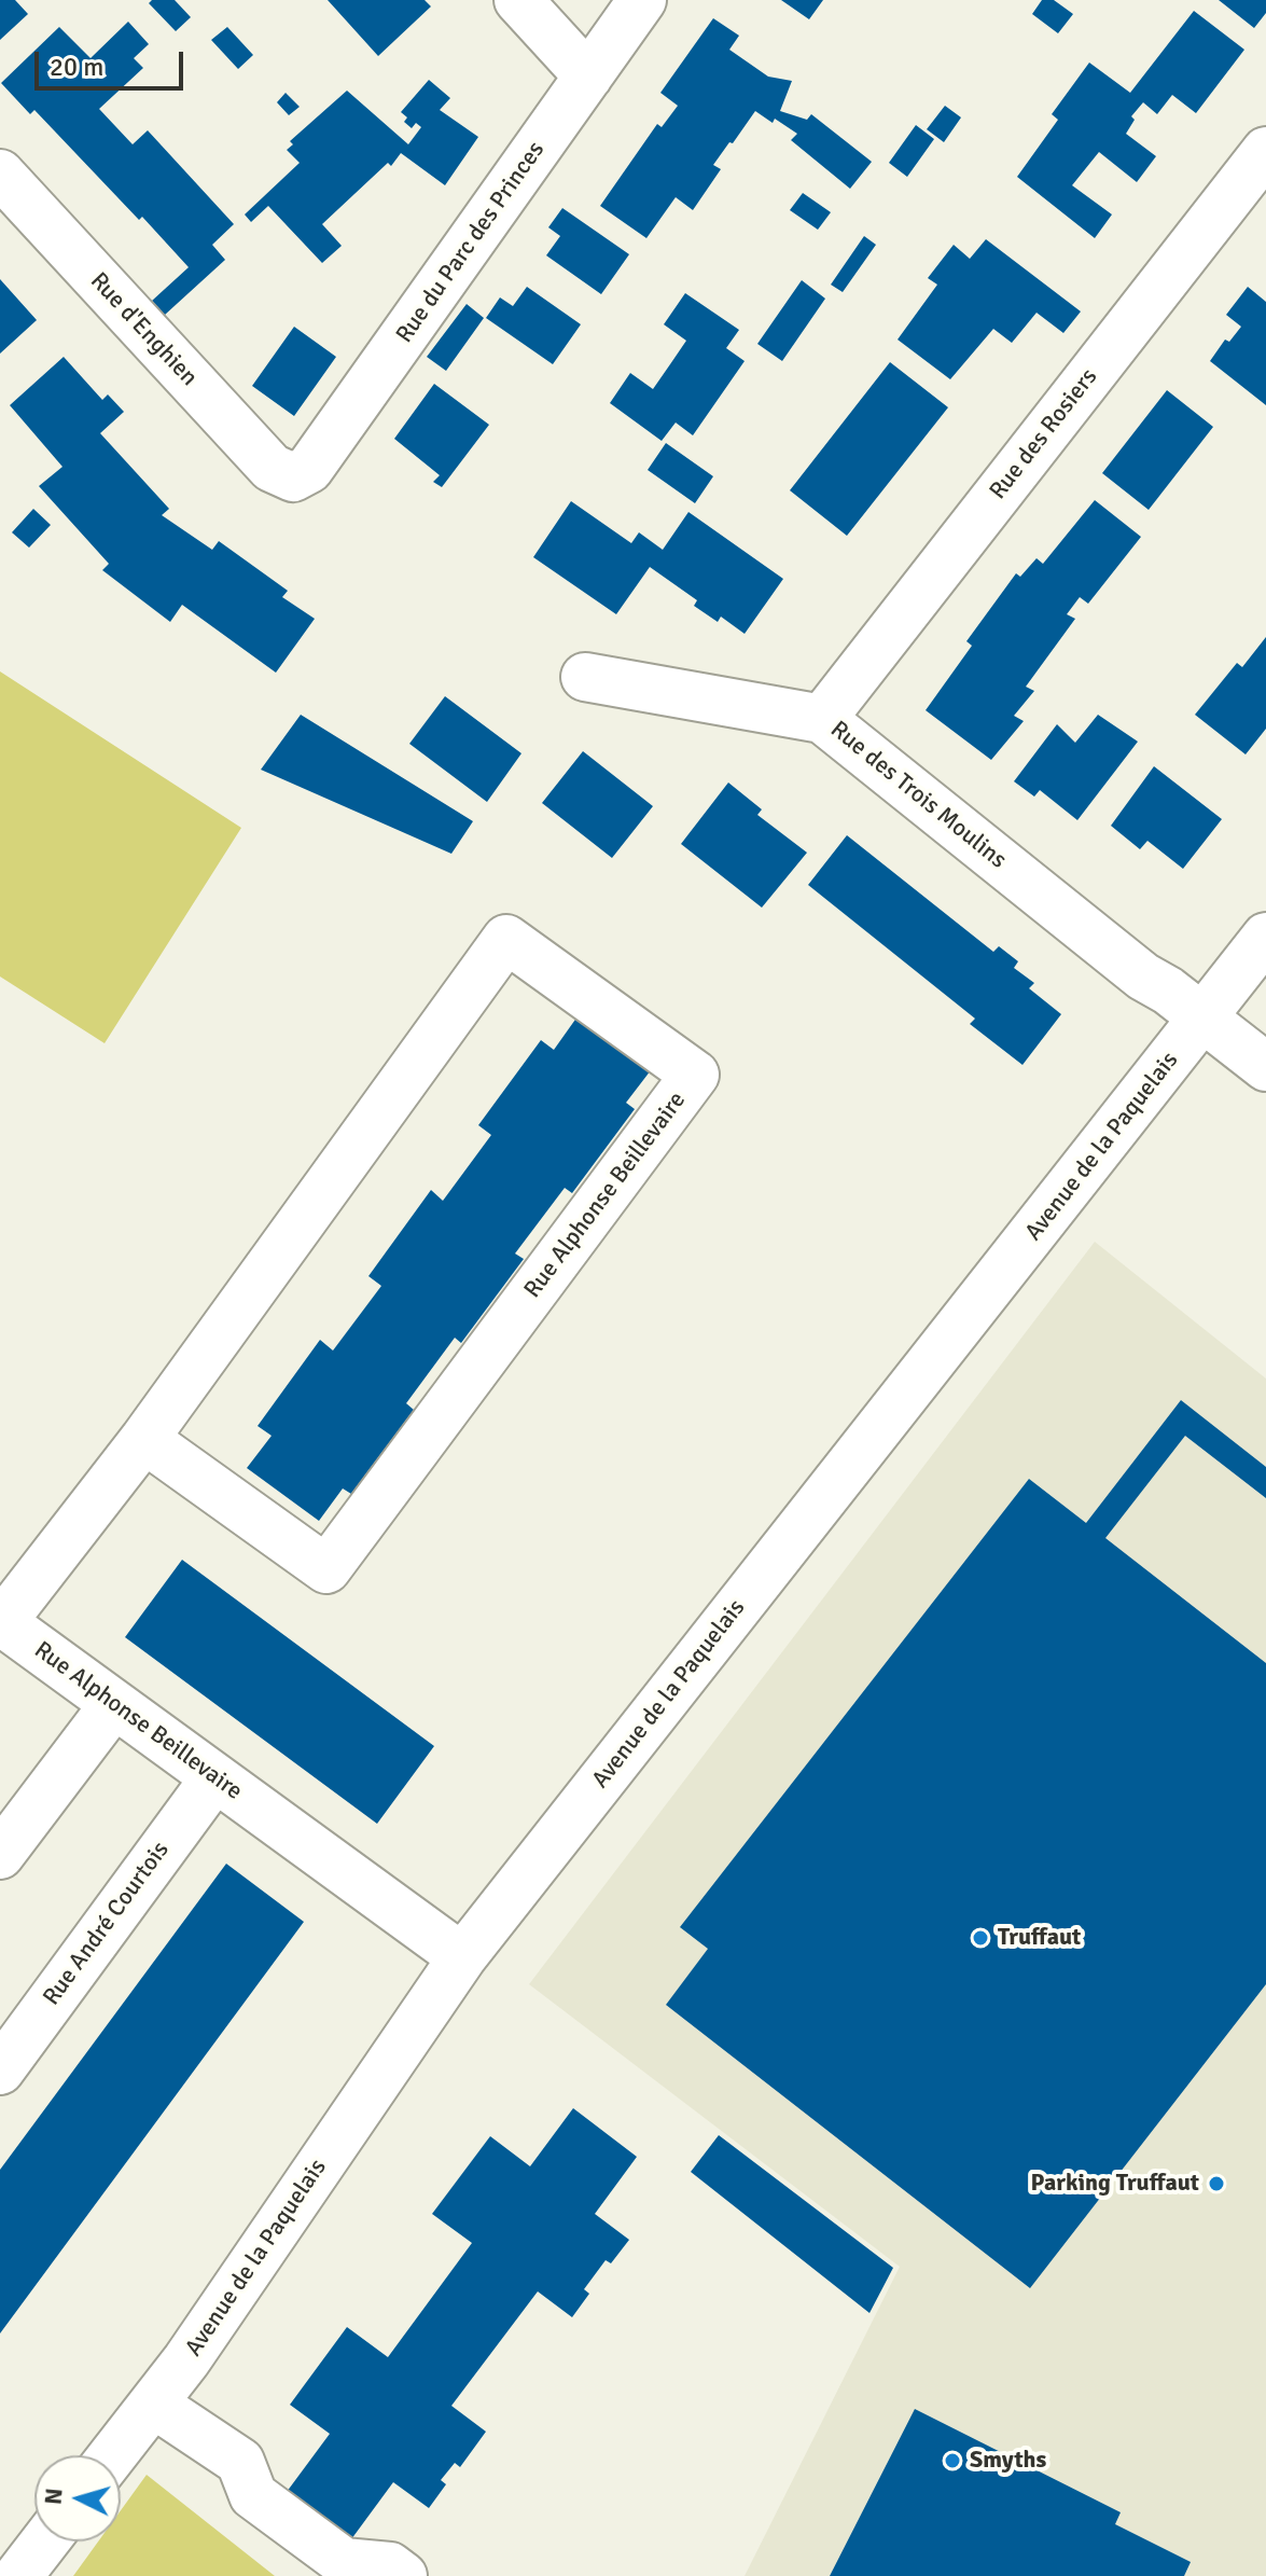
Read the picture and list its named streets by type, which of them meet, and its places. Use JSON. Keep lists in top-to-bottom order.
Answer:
{
  "streets": {
    "street": [
      "Rue du Parc des Princes",
      "Rue d'Enghien",
      "Rue des Rosiers",
      "Rue des Trois Moulins",
      "Avenue de la Paquelais",
      "Rue Alphonse Beillevaire",
      "Rue André Courtois"
    ]
  },
  "crossings": [
    ["Rue du Parc des Princes", "Rue d'Enghien"],
    ["Rue des Rosiers", "Rue des Trois Moulins"],
    ["Rue des Trois Moulins", "Avenue de la Paquelais"],
    ["Avenue de la Paquelais", "Rue Alphonse Beillevaire"],
    ["Rue Alphonse Beillevaire", "Rue André Courtois"]
  ],
  "places": ["Truffaut", "Parking Truffaut", "Smyths"],
  "scale_bar": "20 m",
  "north": "left"
}
